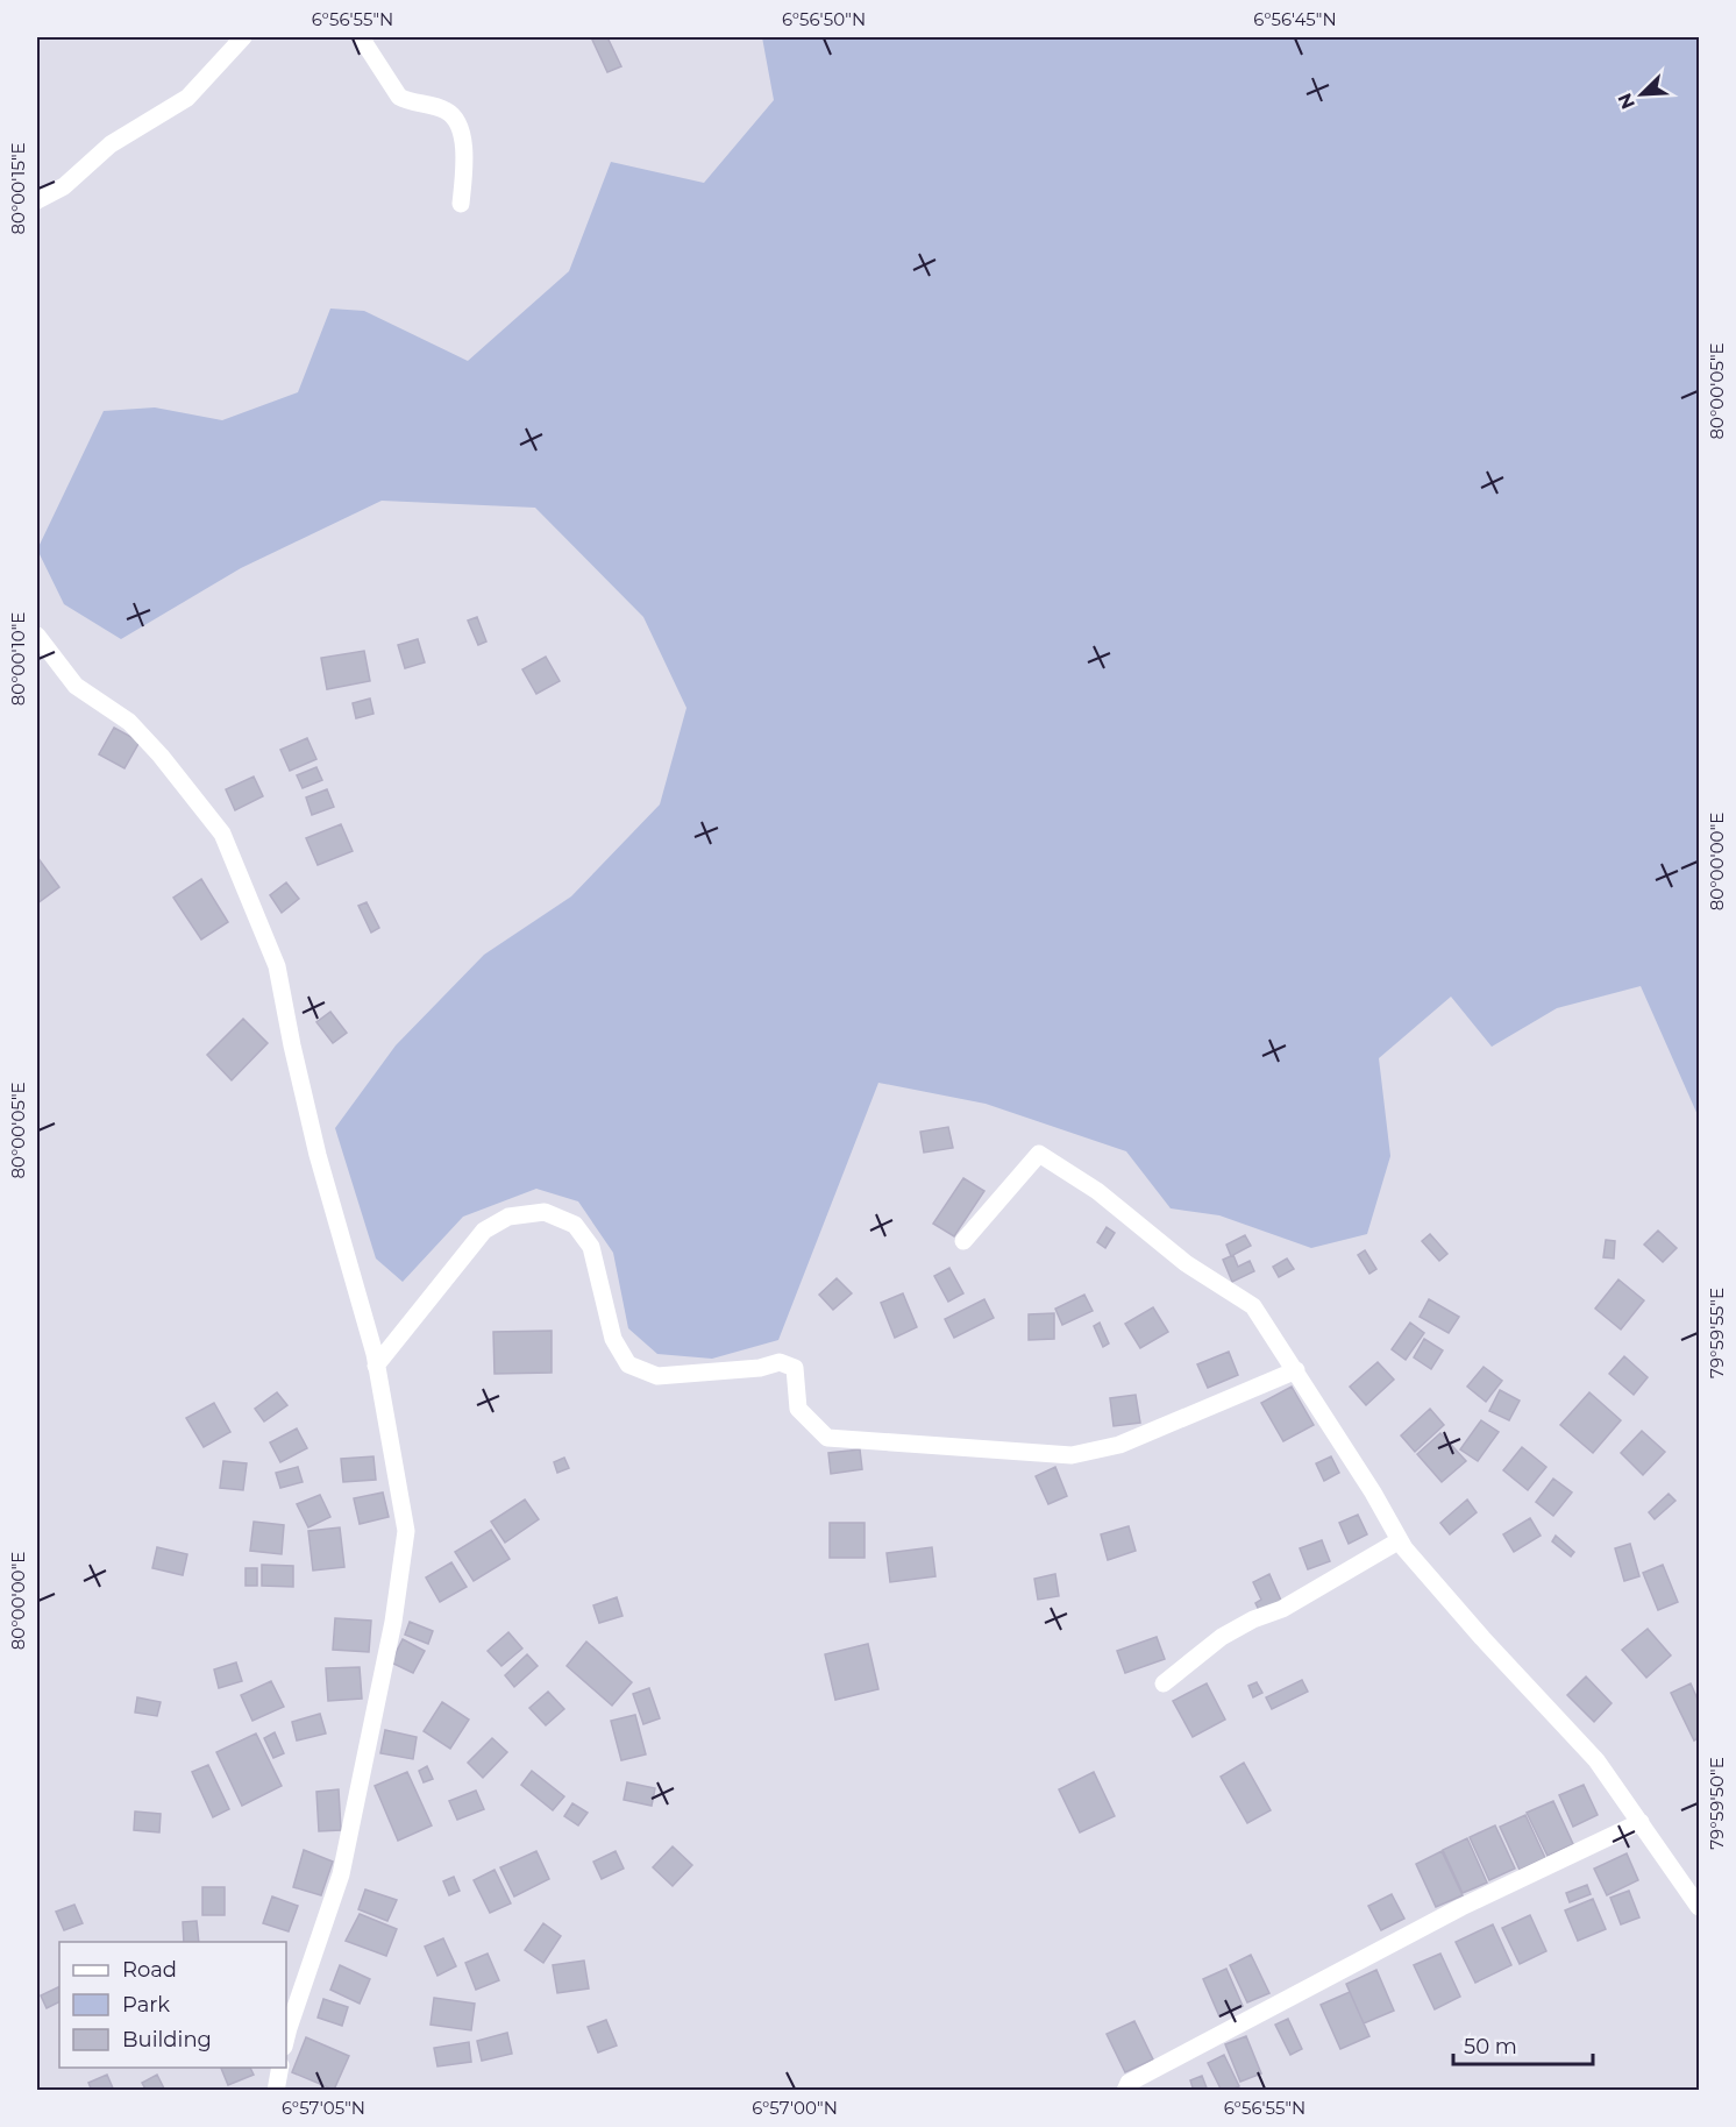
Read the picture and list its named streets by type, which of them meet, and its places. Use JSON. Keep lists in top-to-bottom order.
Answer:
{
  "legend": ["Road", "Park", "Building"],
  "scale_bar": "50 m",
  "north": "bottom left",
  "coordinates": [
    "6°56'55\"N",
    "6°56'50\"N",
    "6°56'45\"N",
    "80°00'15\"E",
    "80°00'05\"E",
    "80°00'10\"E",
    "80°00'00\"E",
    "79°59'55\"E",
    "79°59'50\"E",
    "6°57'05\"N",
    "6°57'00\"N"
  ]
}
